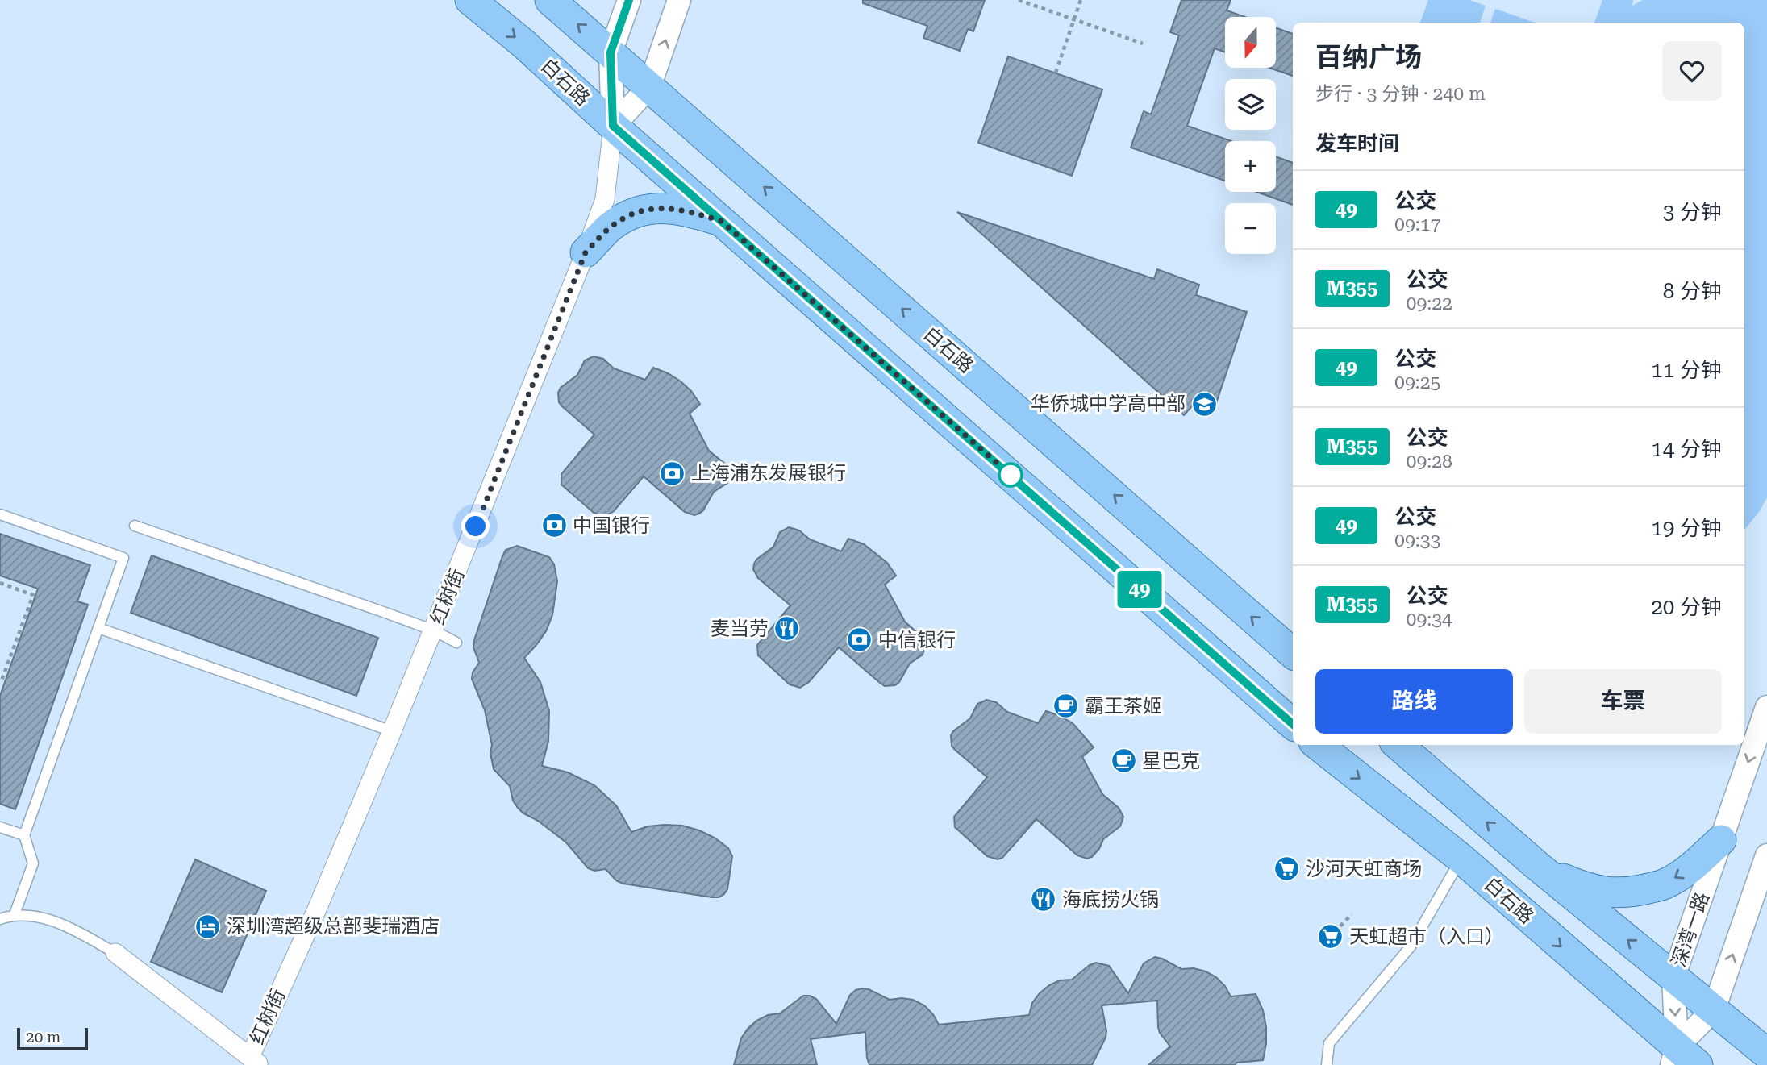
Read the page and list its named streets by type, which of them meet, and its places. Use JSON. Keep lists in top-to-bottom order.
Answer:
{
  "streets": {
    "main road": ["白石路"],
    "street": ["红树街", "深湾一路"]
  },
  "crossings": [
    ["白石路", "红树街"],
    ["白石路", "深湾一路"]
  ],
  "places": {
    "school or university": ["华侨城中学高中部"],
    "bank": ["上海浦东发展银行", "中国银行", "中信银行"],
    "restaurant": ["麦当劳", "海底捞火锅"],
    "cafe": ["霸王茶姬", "星巴克"],
    "supermarket": ["沙河天虹商场", "天虹超市（入口）"],
    "hotel": ["深圳湾超级总部斐瑞酒店"]
  },
  "lines": ["bus line 49"],
  "scale_bar": "20 m",
  "north": "bottom",
  "page": {
    "on_map": "49",
    "map_buttons": ["+", "−"],
    "heading": [
      ["百纳广场", "步行 · 3 分钟 · 240 m"],
      "发车时间"
    ],
    "list": [
      {
        "mark": "49",
        "name": "公交",
        "note": "09:17",
        "value": "3 分钟"
      },
      {
        "mark": "M355",
        "name": "公交",
        "note": "09:22",
        "value": "8 分钟"
      },
      {
        "mark": "49",
        "name": "公交",
        "note": "09:25",
        "value": "11 分钟"
      },
      {
        "mark": "M355",
        "name": "公交",
        "note": "09:28",
        "value": "14 分钟"
      },
      {
        "mark": "49",
        "name": "公交",
        "note": "09:33",
        "value": "19 分钟"
      },
      {
        "mark": "M355",
        "name": "公交",
        "note": "09:34",
        "value": "20 分钟"
      }
    ],
    "buttons": ["路线", "车票"],
    "scale": "20 m"
  }
}
